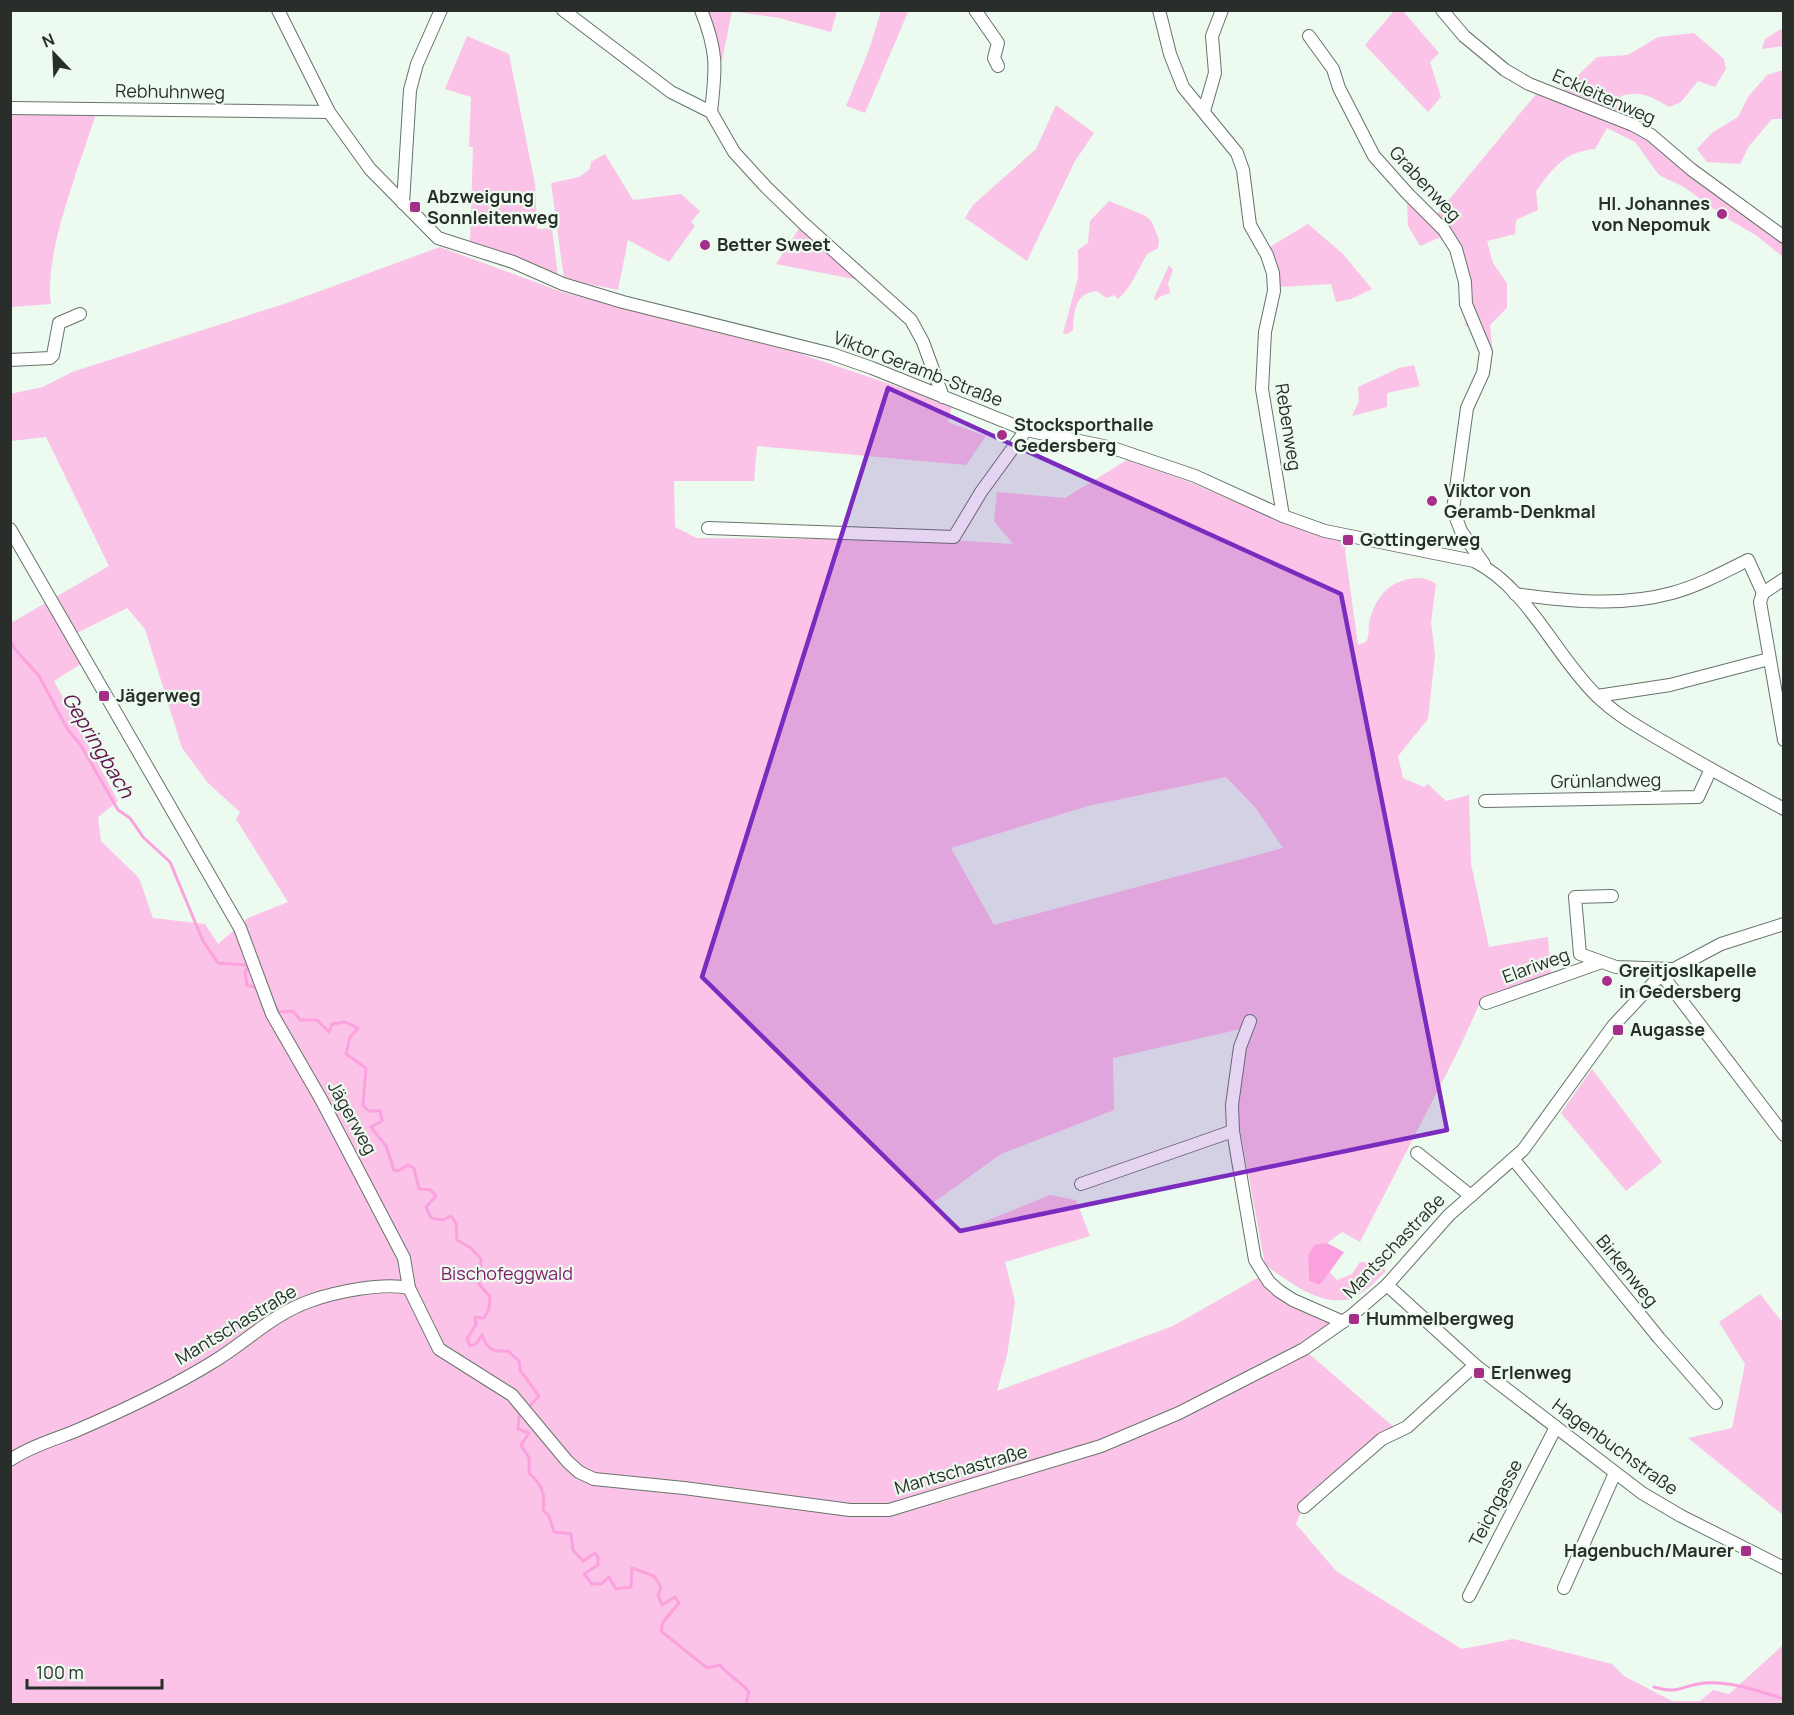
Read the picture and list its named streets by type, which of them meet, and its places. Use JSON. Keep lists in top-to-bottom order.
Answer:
{
  "streets": {
    "street": [
      "Rebhuhnweg",
      "Eckleitenweg",
      "Grabenweg",
      "Viktor Geramb-Straße",
      "Rebenweg",
      "Grünlandweg",
      "Elariweg",
      "Jägerweg",
      "Mantschastraße",
      "Birkenweg",
      "Hagenbuchstraße",
      "Teichgasse"
    ]
  },
  "crossings": [
    ["Rebhuhnweg", "Viktor Geramb-Straße"],
    ["Grabenweg", "Viktor Geramb-Straße"],
    ["Viktor Geramb-Straße", "Rebenweg"],
    ["Viktor Geramb-Straße", "Grünlandweg"],
    ["Elariweg", "Mantschastraße"],
    ["Jägerweg", "Mantschastraße"],
    ["Mantschastraße", "Birkenweg"],
    ["Mantschastraße", "Hagenbuchstraße"],
    ["Hagenbuchstraße", "Teichgasse"]
  ],
  "water": ["Gepringbach"],
  "parks": ["Bischofeggwald"],
  "places": {
    "transit": [
      "Abzweigung Sonnleitenweg",
      "Gottingerweg",
      "Jägerweg",
      "Augasse",
      "Hummelbergweg",
      "Erlenweg",
      "Hagenbuch/Maurer"
    ],
    "other": [
      "Hl. Johannes von Nepomuk",
      "Better Sweet",
      "Stocksporthalle Gedersberg",
      "Viktor von Geramb-Denkmal",
      "Greitjoslkapelle in Gedersberg"
    ]
  },
  "scale_bar": "100 m",
  "north": "top left"
}
